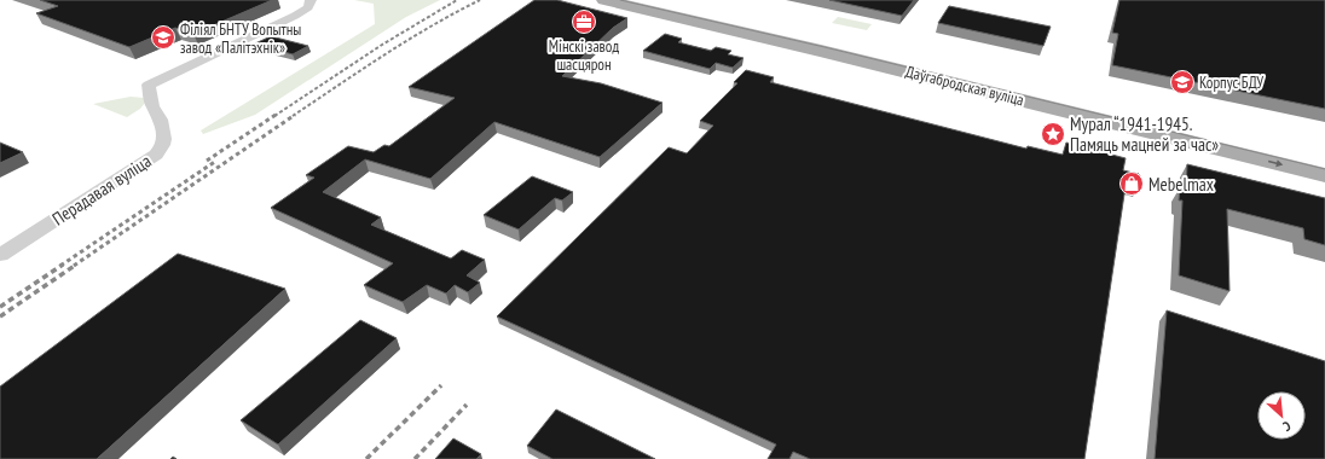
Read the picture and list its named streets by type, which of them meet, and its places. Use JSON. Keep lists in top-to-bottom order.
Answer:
{
  "streets": {
    "main road": ["Даўгабродская вуліца"],
    "street": ["Перадавая вуліца"]
  },
  "places": {
    "office": ["Мінскі завод шасцярон"],
    "school or university": ["Філіял БНТУ Вопытны завод «Палітэхнік»", "Корпус БДУ"],
    "place": ["Мурал “1941-1945. Памяць мацней за час»"],
    "shop": ["Mebelmax"]
  },
  "north": "bottom right"
}
